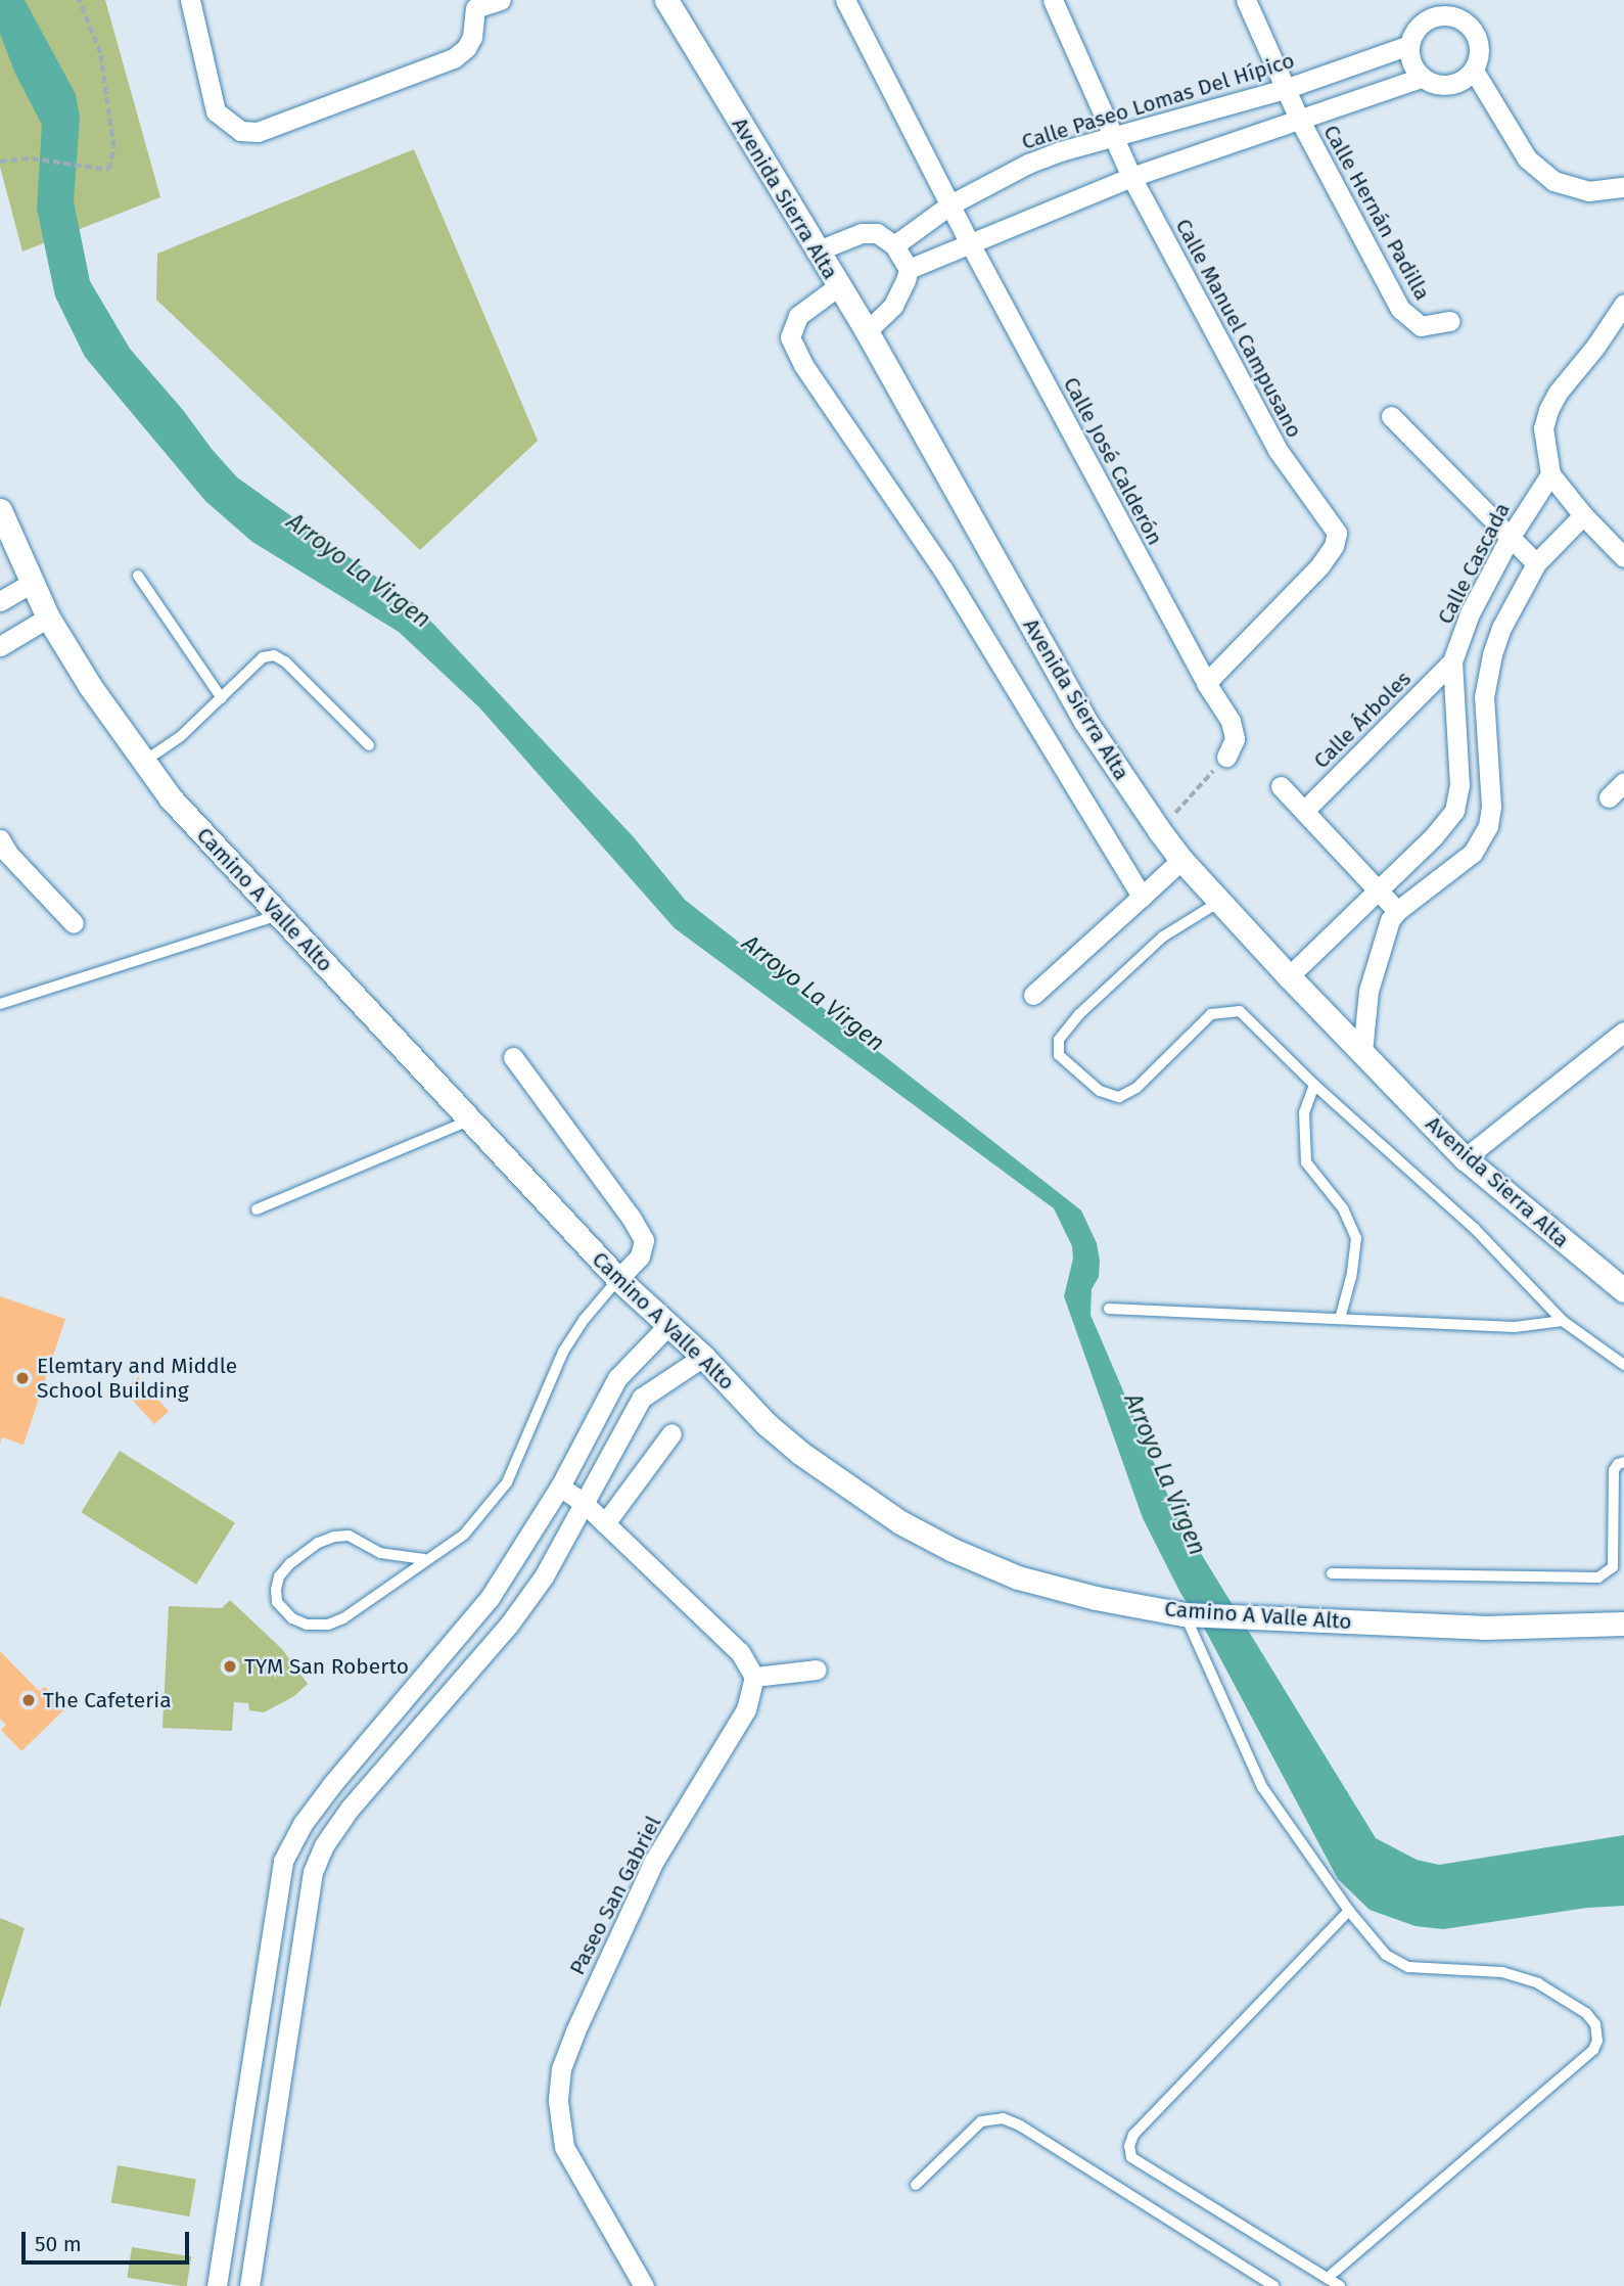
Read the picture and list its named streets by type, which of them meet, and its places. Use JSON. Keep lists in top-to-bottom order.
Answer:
{
  "streets": {
    "street": [
      "Calle Paseo Lomas Del Hípico",
      "Avenida Sierra Alta",
      "Calle Hernán Padilla",
      "Calle Manuel Campusano",
      "Calle José Calderón",
      "Calle Cascada",
      "Calle Árboles",
      "Camino A Valle Alto",
      "Paseo San Gabriel"
    ]
  },
  "crossings": [
    ["Calle Paseo Lomas Del Hípico", "Calle Hernán Padilla"],
    ["Calle Paseo Lomas Del Hípico", "Calle Manuel Campusano"],
    ["Calle Paseo Lomas Del Hípico", "Calle José Calderón"],
    ["Avenida Sierra Alta", "Calle Cascada"],
    ["Calle Manuel Campusano", "Calle José Calderón"],
    ["Calle Cascada", "Calle Árboles"]
  ],
  "water": ["Arroyo La Virgen"],
  "places": ["Elemtary and Middle School Building", "TYM San Roberto", "The Cafeteria"],
  "scale_bar": "50 m"
}
